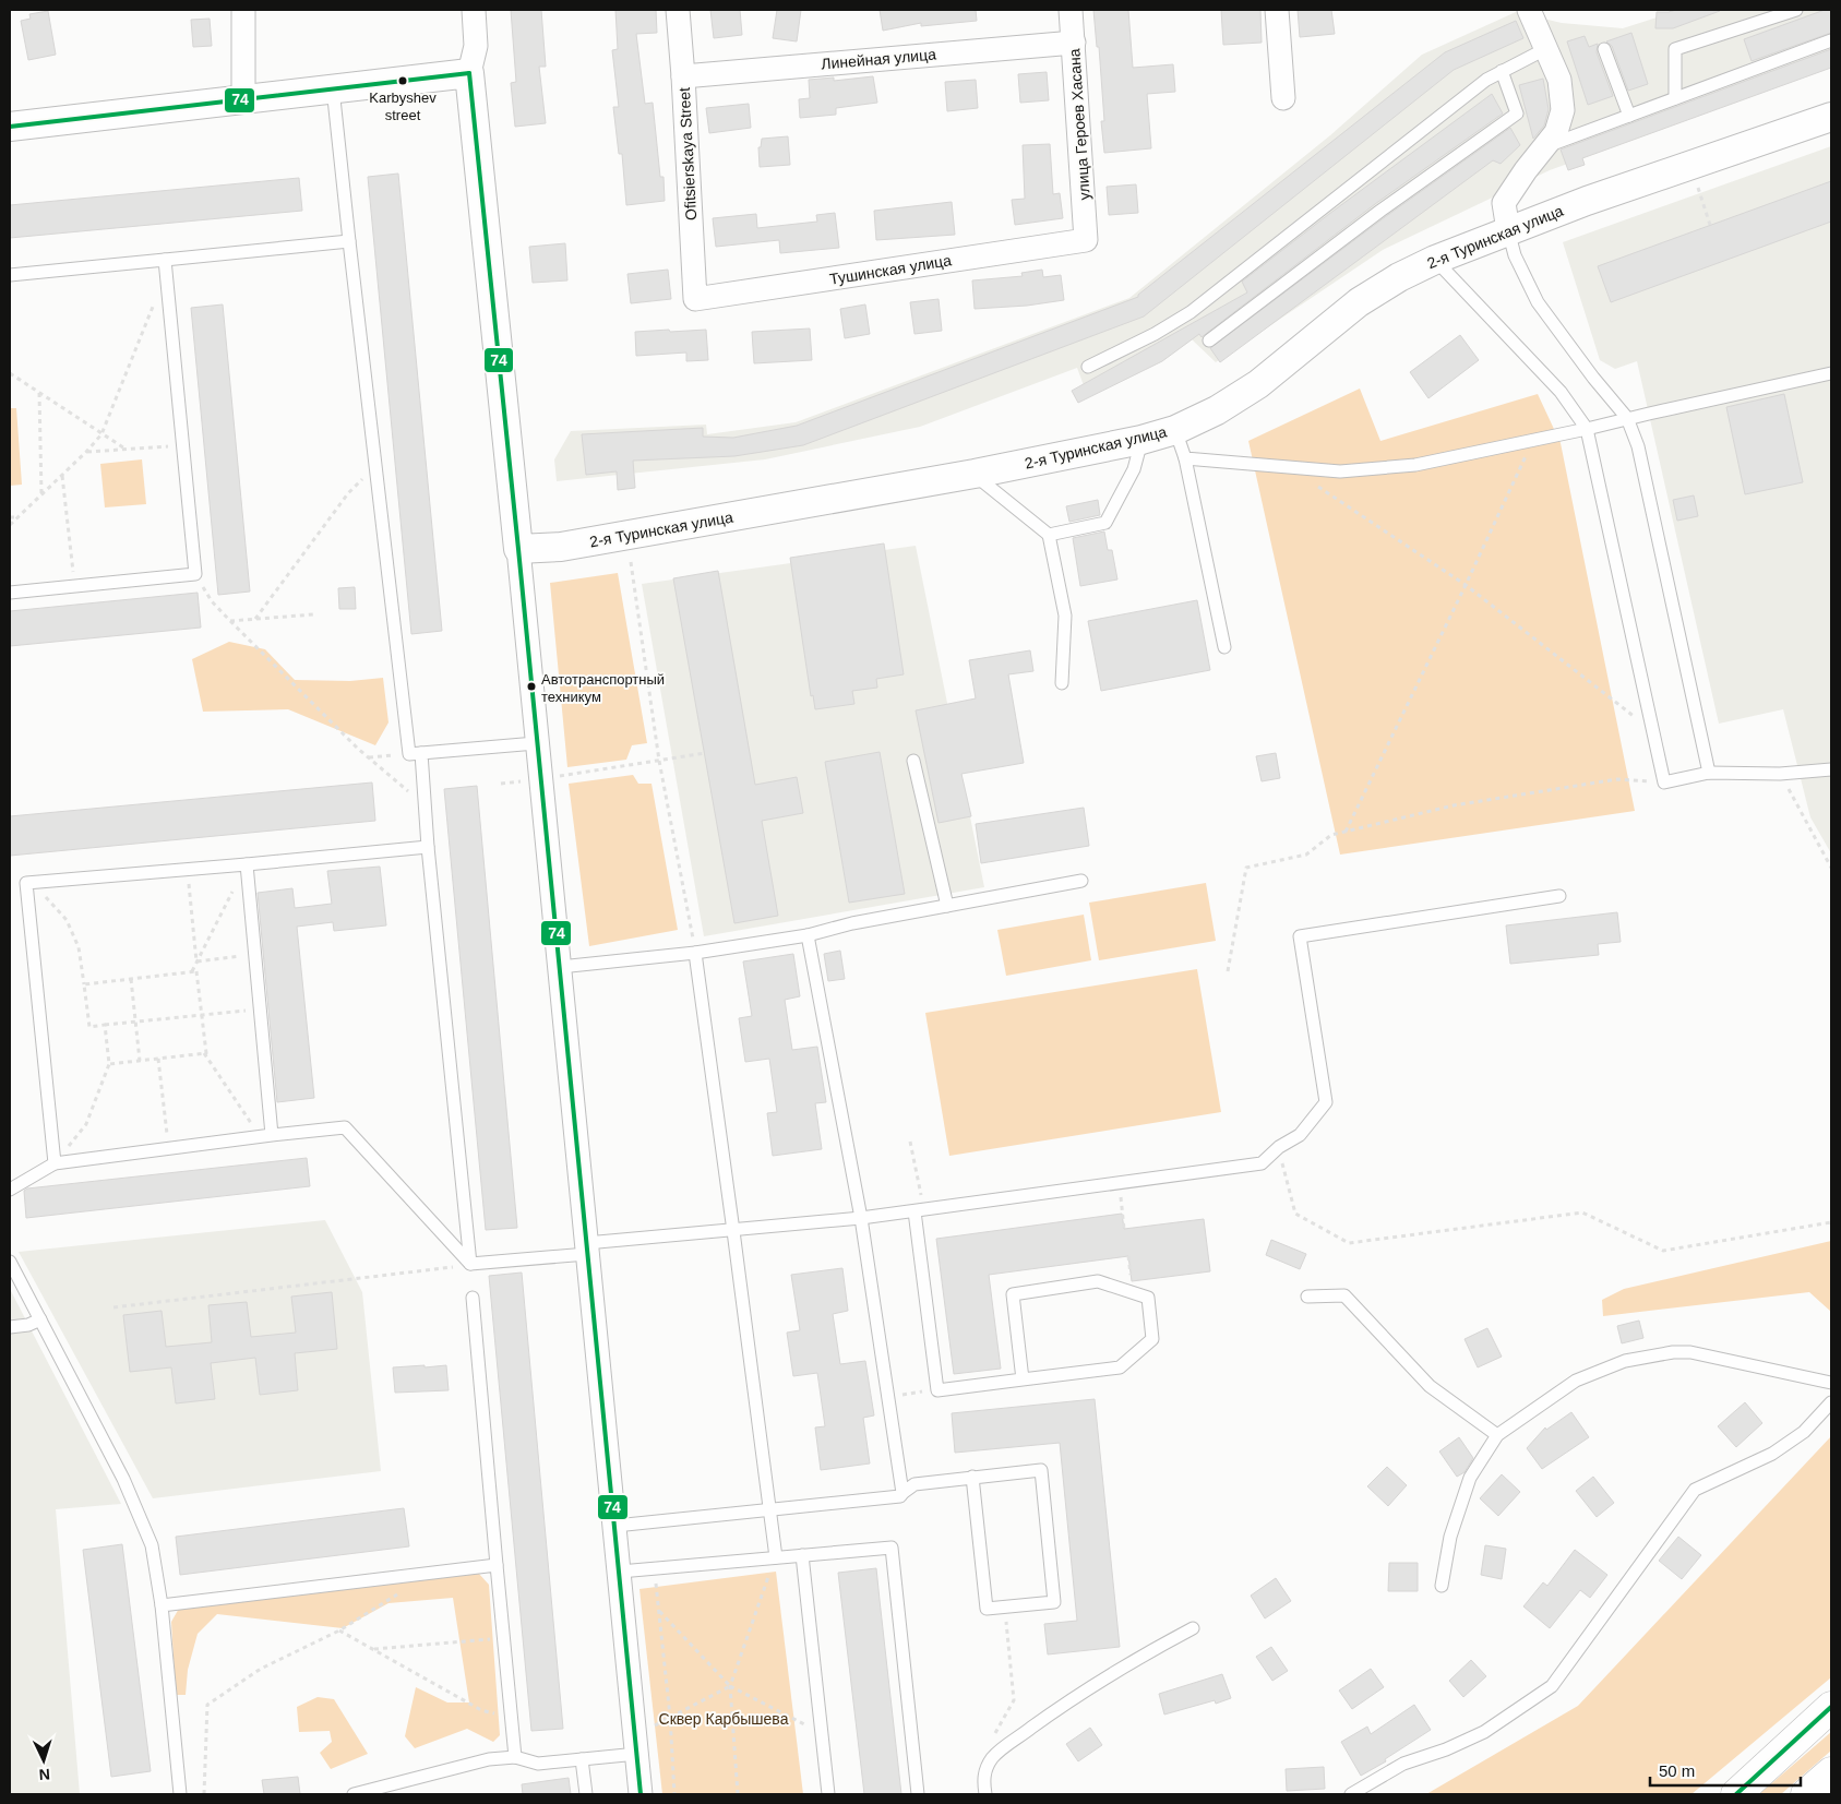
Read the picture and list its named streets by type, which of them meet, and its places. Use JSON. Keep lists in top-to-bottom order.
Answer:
{
  "streets": {
    "street": [
      "Линейная улица",
      "улица Героев Хасана",
      "Ofitsierskaya Street",
      "2-я Туринская улица",
      "Тушинская улица"
    ]
  },
  "crossings": [
    ["Линейная улица", "улица Героев Хасана"],
    ["Линейная улица", "Ofitsierskaya Street"],
    ["улица Героев Хасана", "Тушинская улица"],
    ["Ofitsierskaya Street", "Тушинская улица"]
  ],
  "parks": ["Сквер Карбышева"],
  "places": ["Karbyshev street", "Автотранспортный техникум"],
  "lines": ["transit line 74"],
  "scale_bar": "50 m",
  "north": "bottom"
}
